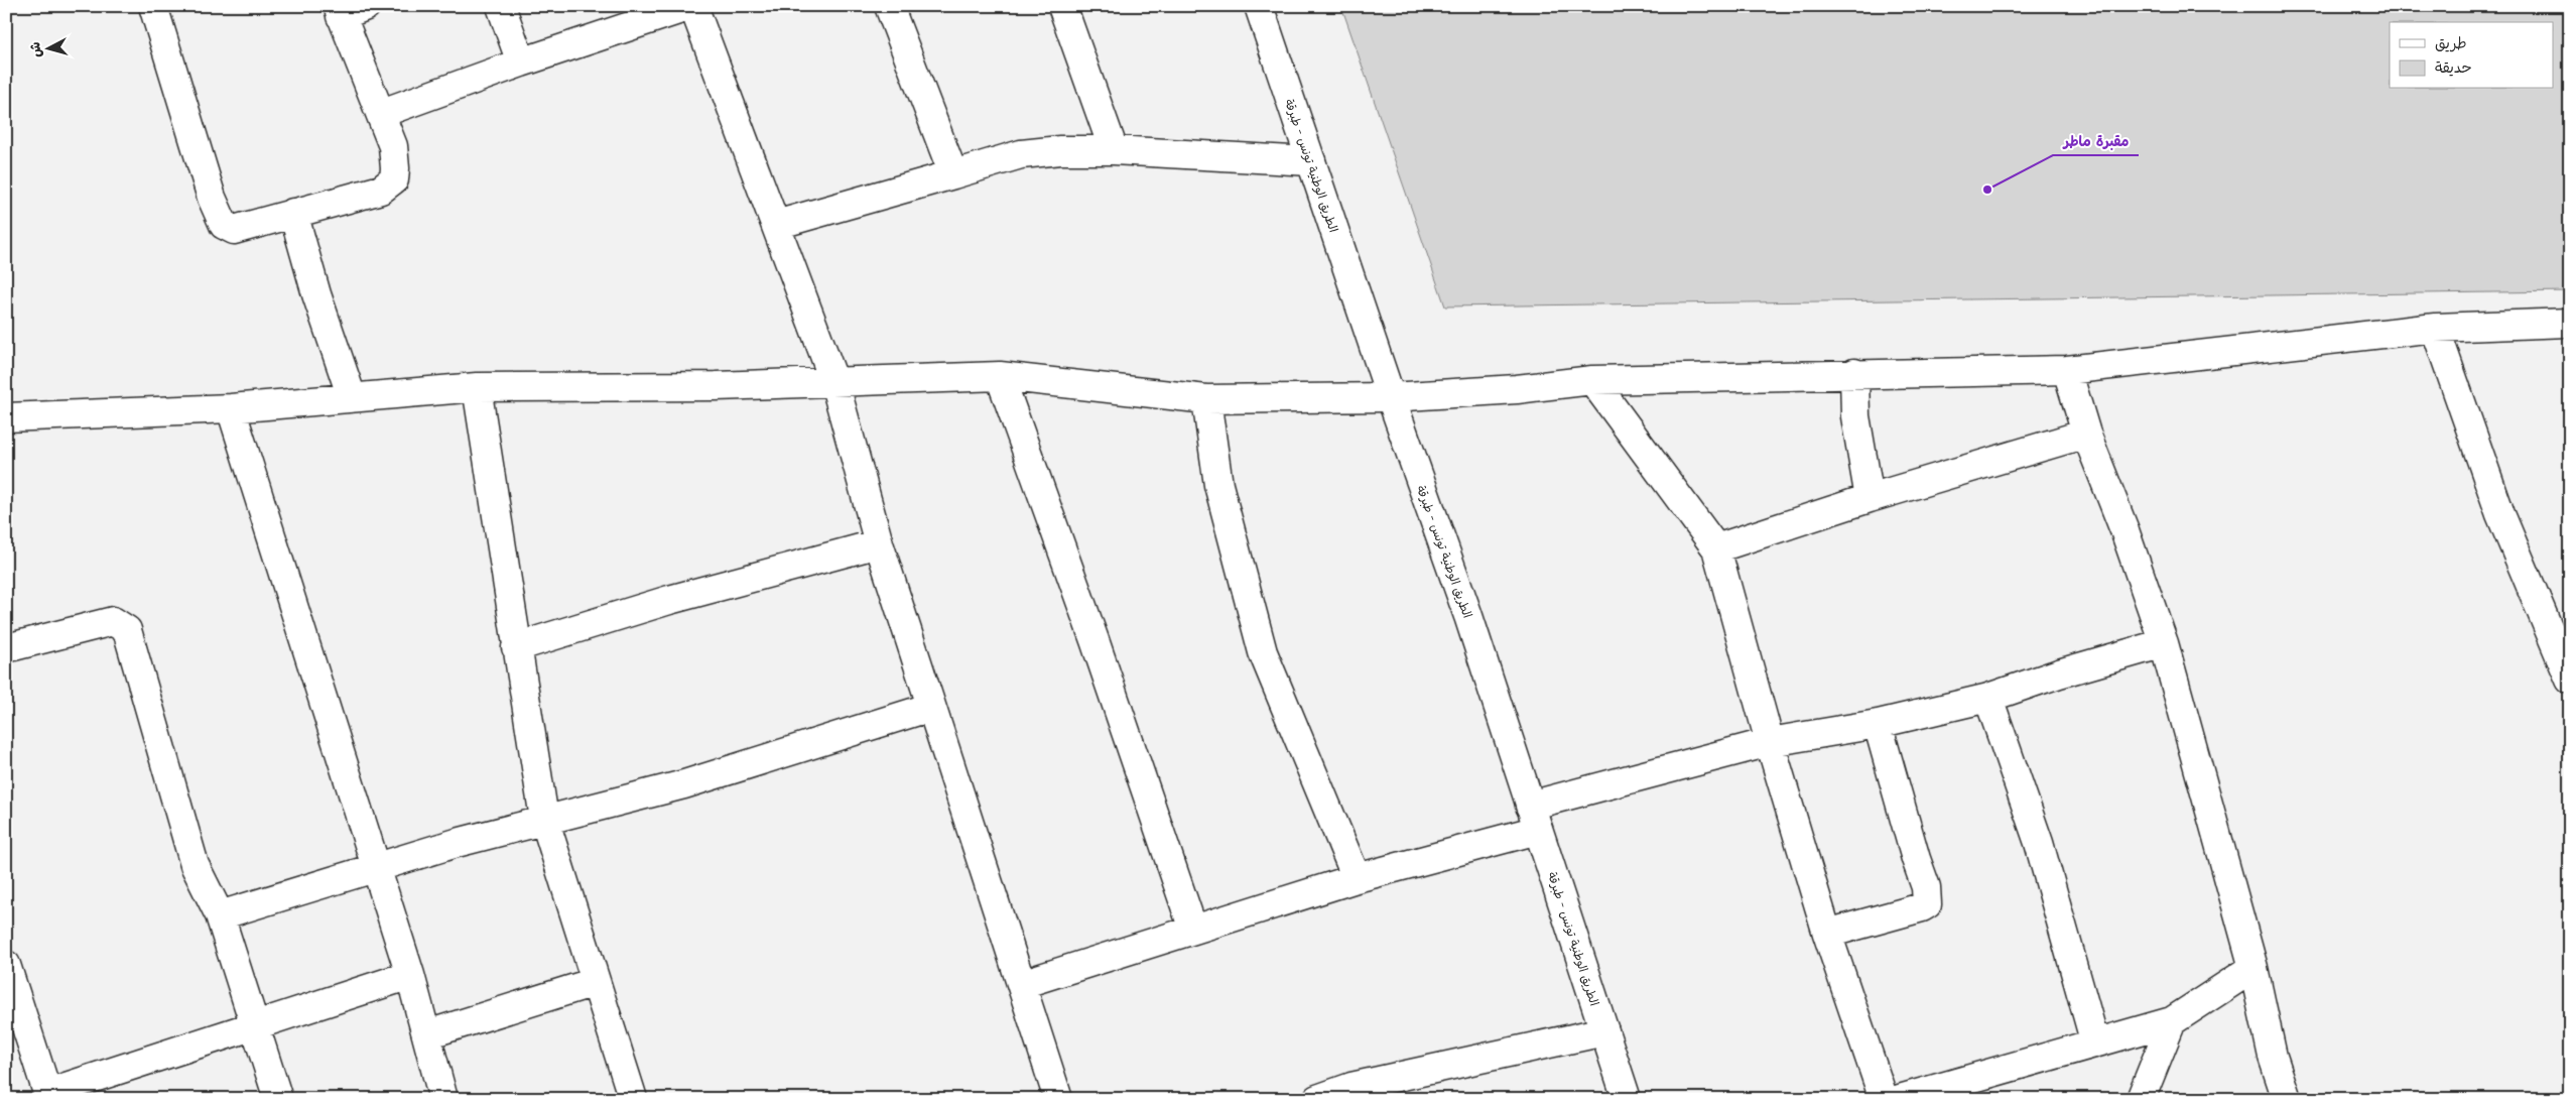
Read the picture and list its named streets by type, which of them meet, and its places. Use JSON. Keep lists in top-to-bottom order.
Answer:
{
  "streets": {
    "street": ["الطريق الوطنية تونس - طبرقة"]
  },
  "places": ["مقبرة ماطر"],
  "legend": ["طريق", "حديقة"],
  "north": "left"
}
